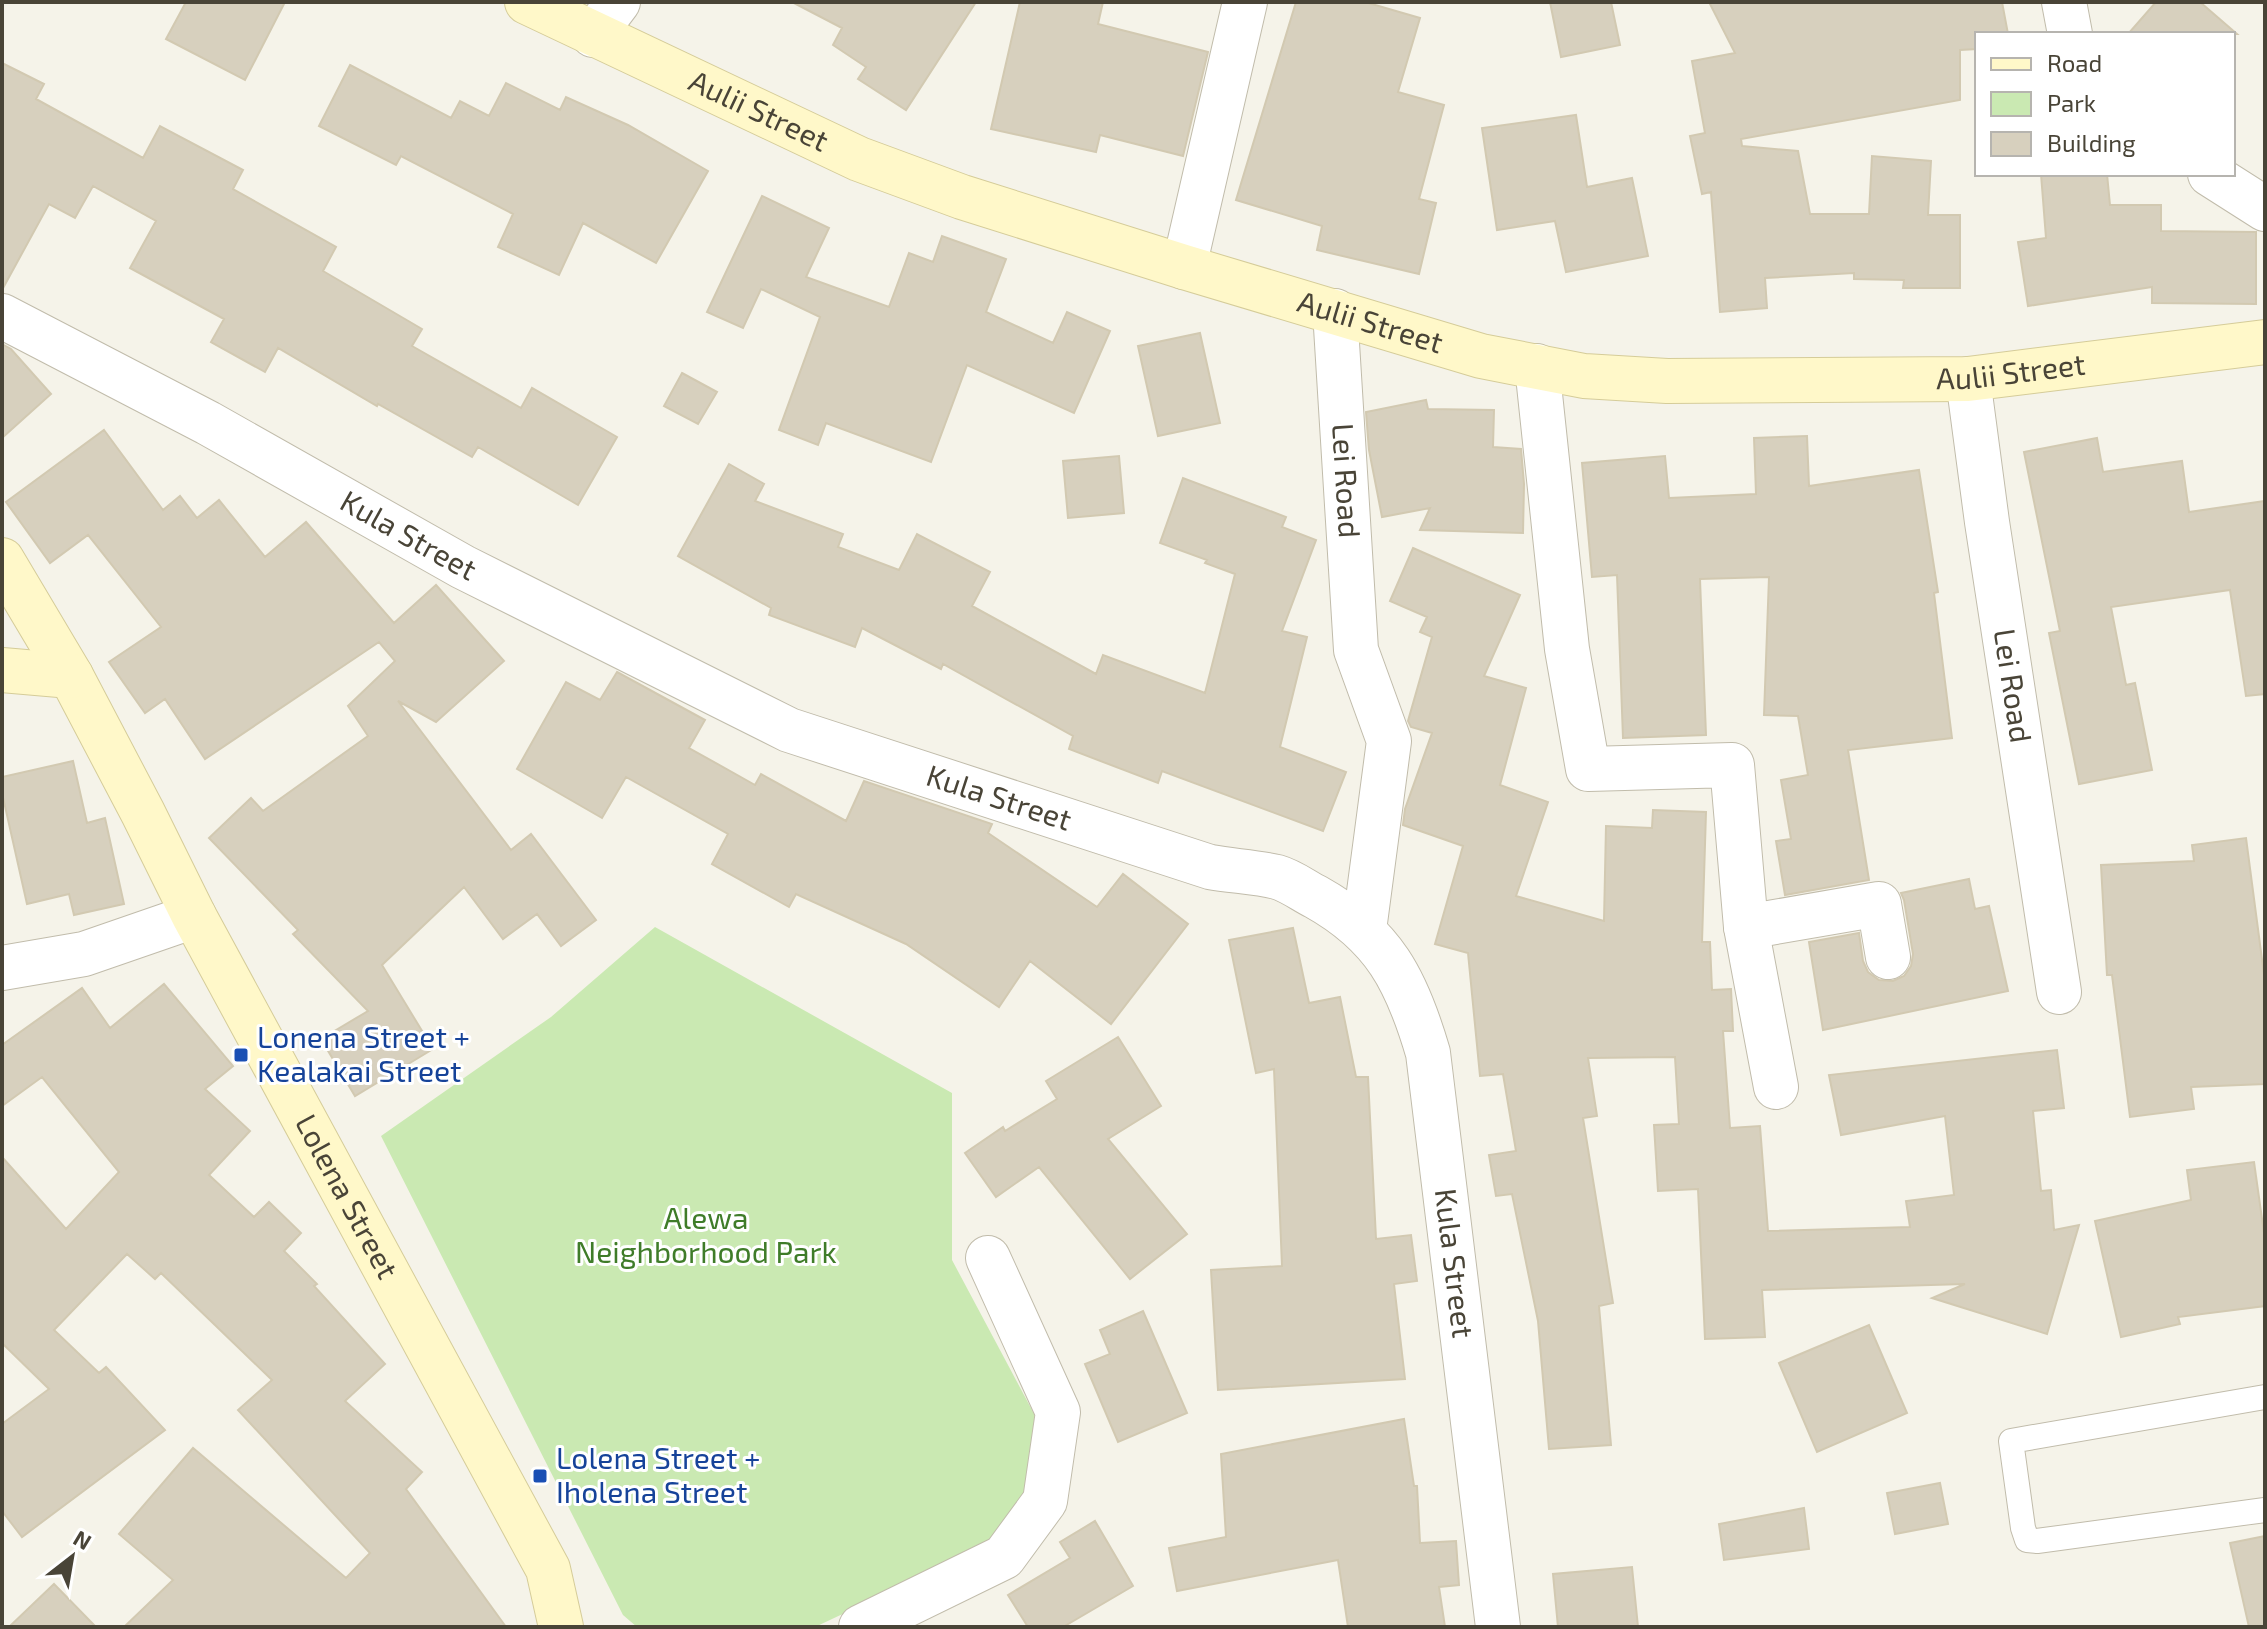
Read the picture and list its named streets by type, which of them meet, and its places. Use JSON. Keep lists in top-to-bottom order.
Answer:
{
  "streets": {
    "street": [
      "Aulii Street",
      "Lei Road",
      "Kula Street",
      "Lolena Street"
    ]
  },
  "crossings": [
    ["Aulii Street", "Lei Road"],
    ["Lei Road", "Kula Street"]
  ],
  "parks": ["Alewa Neighborhood Park"],
  "places": {
    "transit": ["Lonena Street + Kealakai Street", "Lolena Street + Iholena Street"]
  },
  "legend": ["Road", "Park", "Building"],
  "north": "top right"
}
